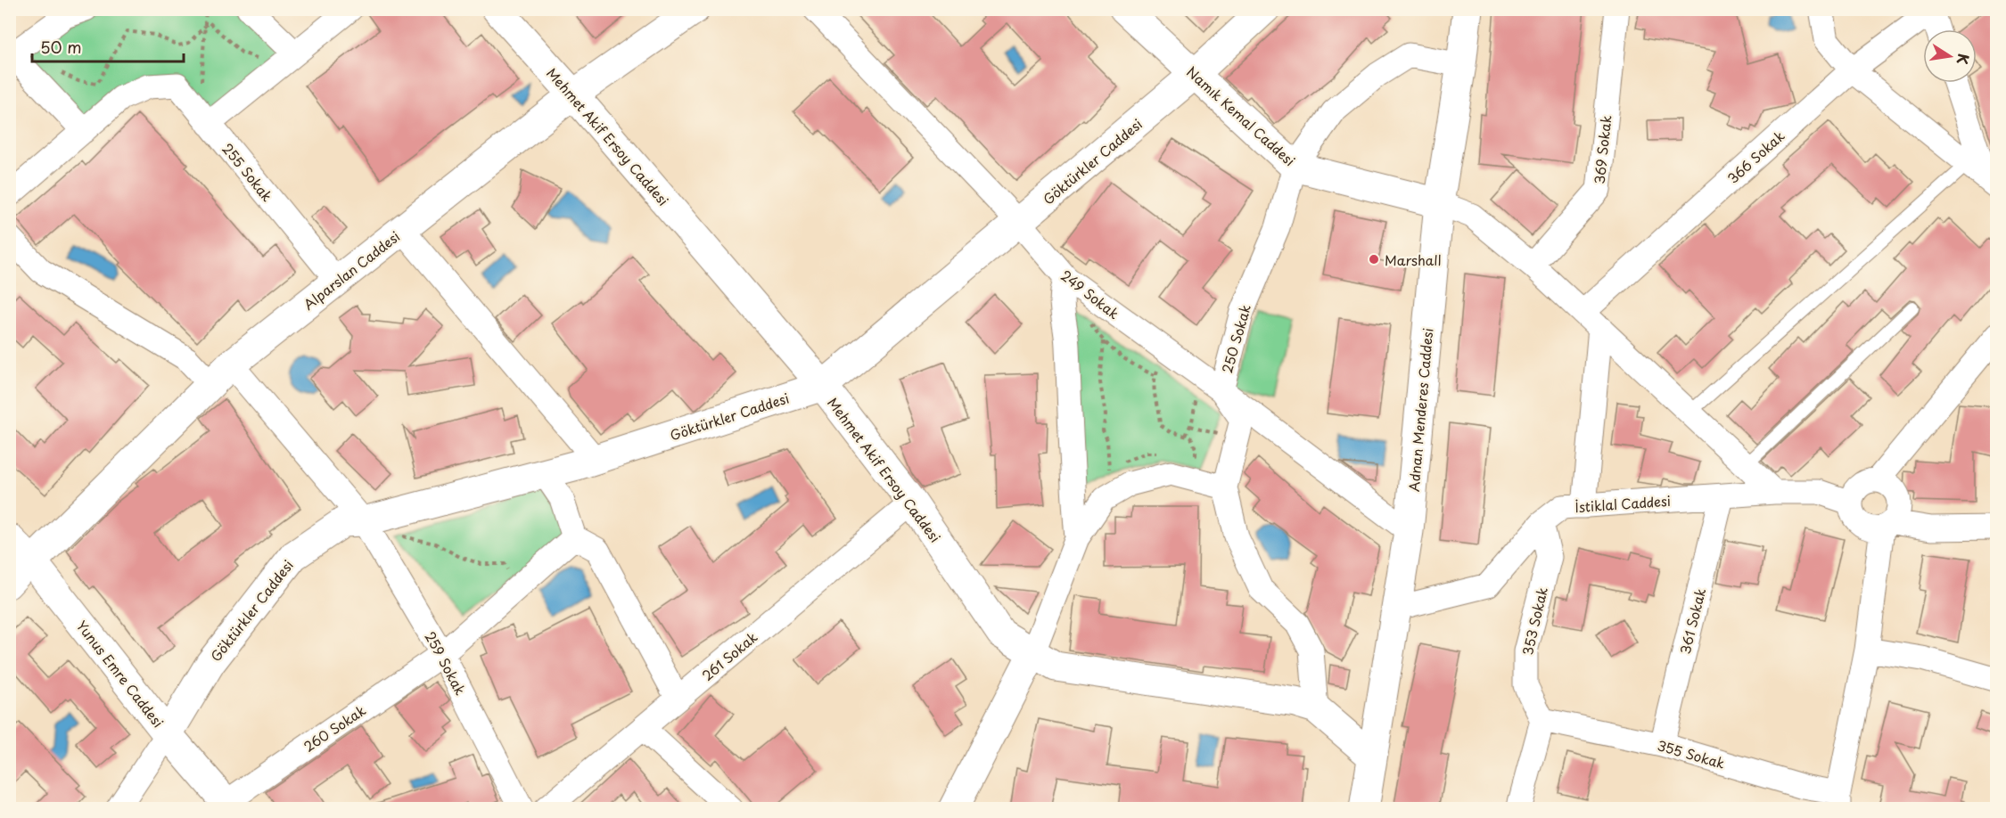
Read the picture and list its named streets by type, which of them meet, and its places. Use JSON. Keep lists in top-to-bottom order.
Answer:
{
  "streets": {
    "street": [
      "Namık Kemal Caddesi",
      "Mehmet Akif Ersoy Caddesi",
      "369 Sokak",
      "366 Sokak",
      "Göktürkler Caddesi",
      "255 Sokak",
      "Alparslan Caddesi",
      "249 Sokak",
      "250 Sokak",
      "Adnan Menderes Caddesi",
      "İstiklal Caddesi",
      "353 Sokak",
      "361 Sokak",
      "261 Sokak",
      "259 Sokak",
      "Yunus Emre Caddesi",
      "260 Sokak",
      "355 Sokak"
    ]
  },
  "crossings": [
    ["Namık Kemal Caddesi", "Göktürkler Caddesi"],
    ["Namık Kemal Caddesi", "250 Sokak"],
    ["Namık Kemal Caddesi", "Adnan Menderes Caddesi"],
    ["Mehmet Akif Ersoy Caddesi", "Göktürkler Caddesi"],
    ["Mehmet Akif Ersoy Caddesi", "Alparslan Caddesi"],
    ["Mehmet Akif Ersoy Caddesi", "250 Sokak"],
    ["Mehmet Akif Ersoy Caddesi", "Adnan Menderes Caddesi"],
    ["Mehmet Akif Ersoy Caddesi", "261 Sokak"],
    ["Göktürkler Caddesi", "249 Sokak"],
    ["Göktürkler Caddesi", "259 Sokak"],
    ["Göktürkler Caddesi", "Yunus Emre Caddesi"],
    ["255 Sokak", "Alparslan Caddesi"],
    ["Alparslan Caddesi", "259 Sokak"],
    ["Alparslan Caddesi", "Yunus Emre Caddesi"],
    ["249 Sokak", "250 Sokak"],
    ["249 Sokak", "Adnan Menderes Caddesi"],
    ["250 Sokak", "Adnan Menderes Caddesi"],
    ["Adnan Menderes Caddesi", "İstiklal Caddesi"],
    ["İstiklal Caddesi", "353 Sokak"],
    ["İstiklal Caddesi", "361 Sokak"],
    ["353 Sokak", "355 Sokak"],
    ["361 Sokak", "355 Sokak"],
    ["259 Sokak", "260 Sokak"],
    ["Yunus Emre Caddesi", "260 Sokak"]
  ],
  "places": ["Marshall"],
  "scale_bar": "50 m",
  "north": "right"
}
